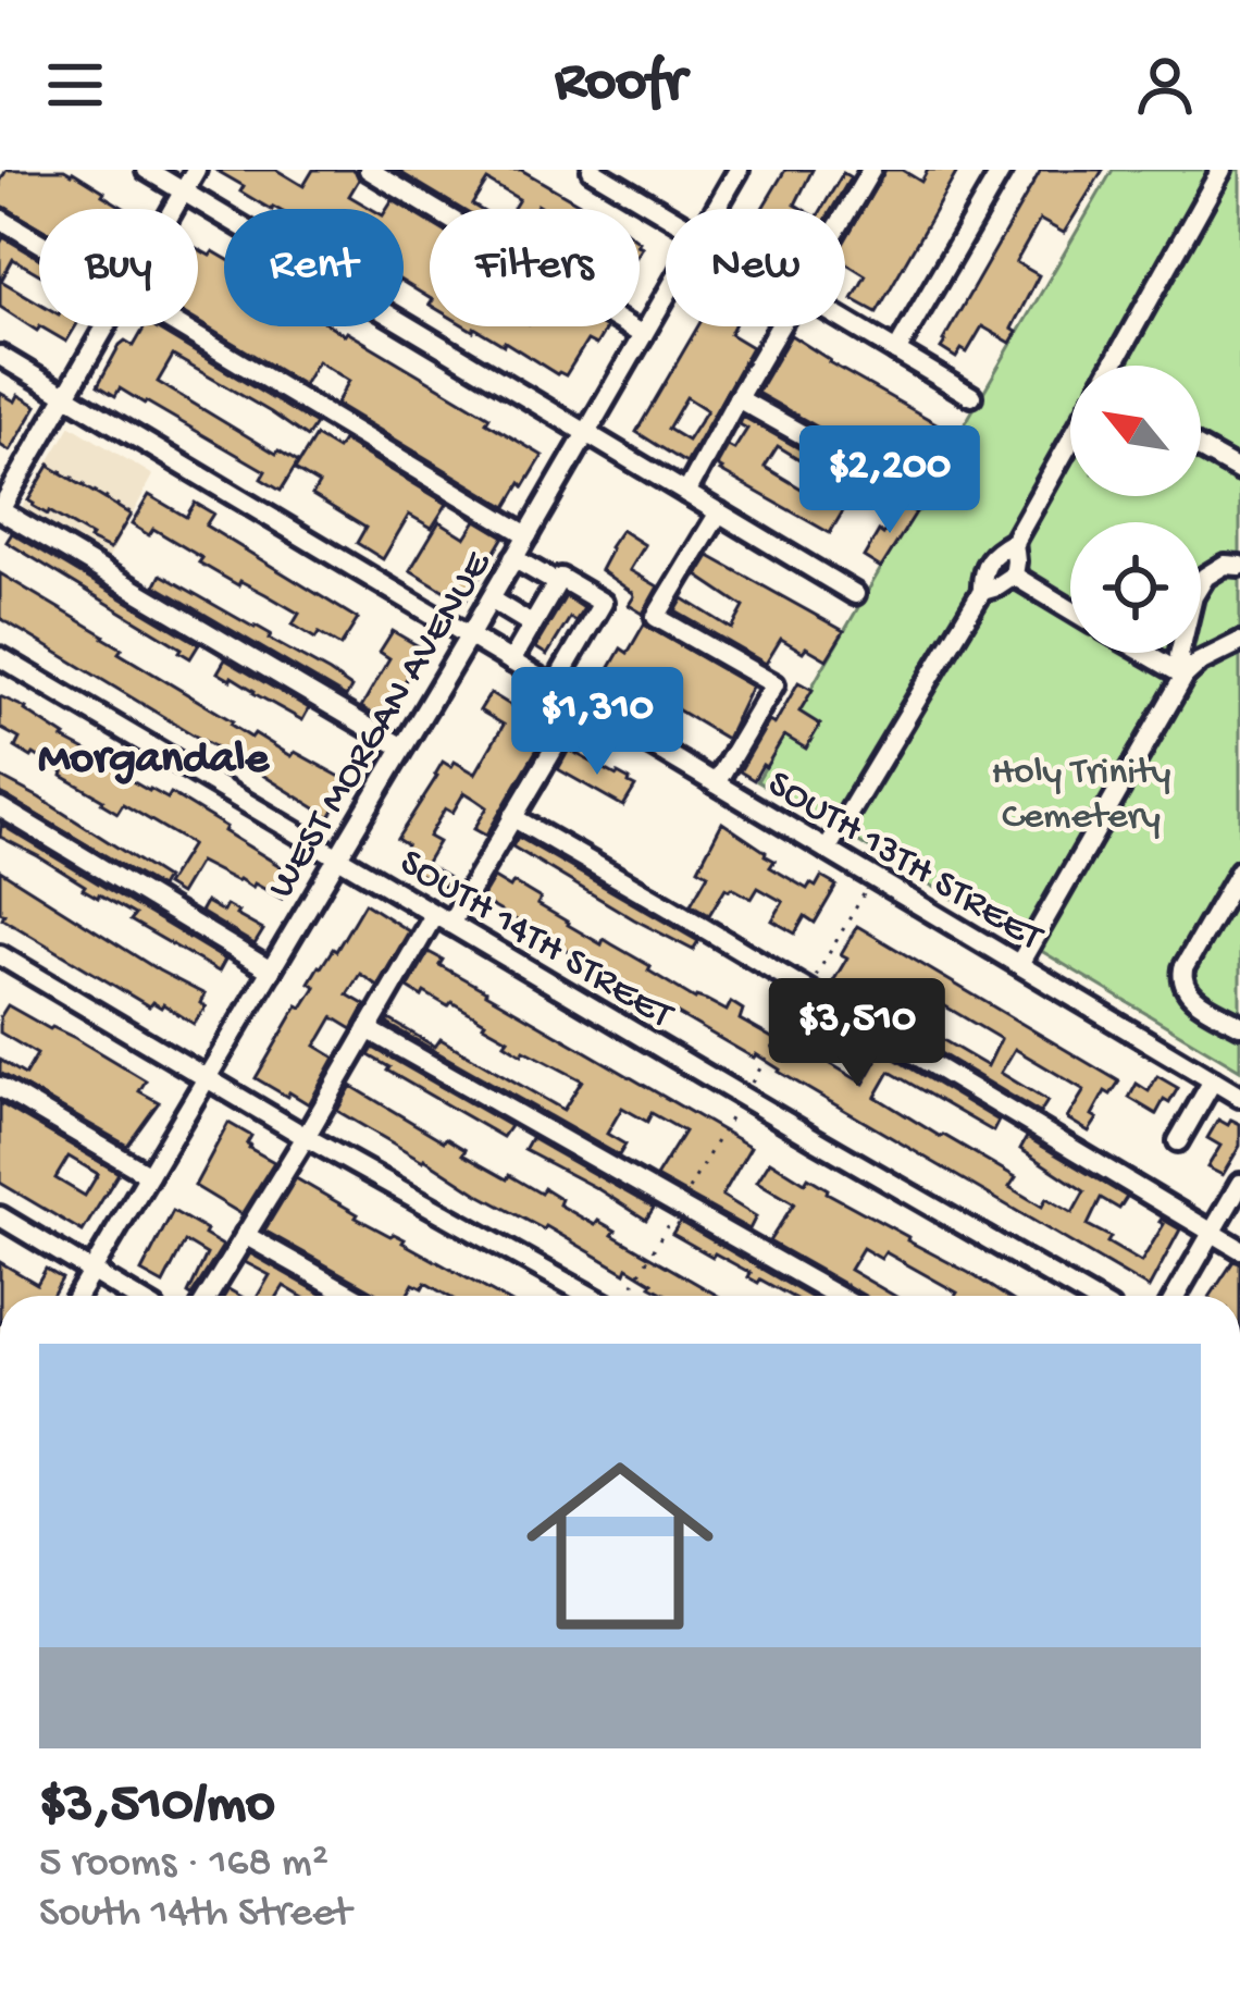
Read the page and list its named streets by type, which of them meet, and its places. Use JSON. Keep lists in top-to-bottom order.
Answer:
{
  "streets": {
    "street": ["WEST MORGAN AVENUE", "SOUTH 13TH STREET", "SOUTH 14TH STREET"]
  },
  "crossings": [
    ["WEST MORGAN AVENUE", "SOUTH 13TH STREET"],
    ["WEST MORGAN AVENUE", "SOUTH 14TH STREET"]
  ],
  "districts": ["Morgandale"],
  "parks": ["Holy Trinity Cemetery"],
  "north": "top left",
  "page": {
    "header": "Roofr",
    "chip": [
      "Buy",
      "Rent",
      "Filters",
      "New"
    ],
    "price": ["$2,200", "$1,310", "$3,510"],
    "list": [
      {
        "name": "$3,510/mo",
        "note": "5 rooms · 168 m² · South 14th Street"
      }
    ]
  }
}
